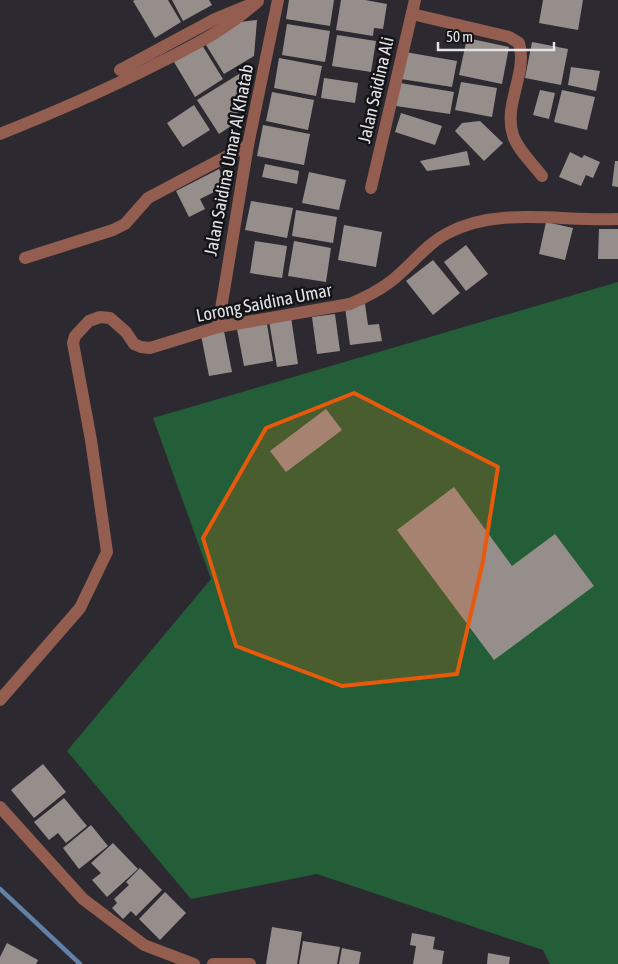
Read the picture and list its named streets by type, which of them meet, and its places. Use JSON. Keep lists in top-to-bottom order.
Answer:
{
  "streets": {
    "street": ["Jalan Saidina Ali", "Jalan Saidina Umar Al Khatab", "Lorong Saidina Umar"]
  },
  "crossings": [
    ["Jalan Saidina Umar Al Khatab", "Lorong Saidina Umar"]
  ],
  "scale_bar": "50 m"
}
